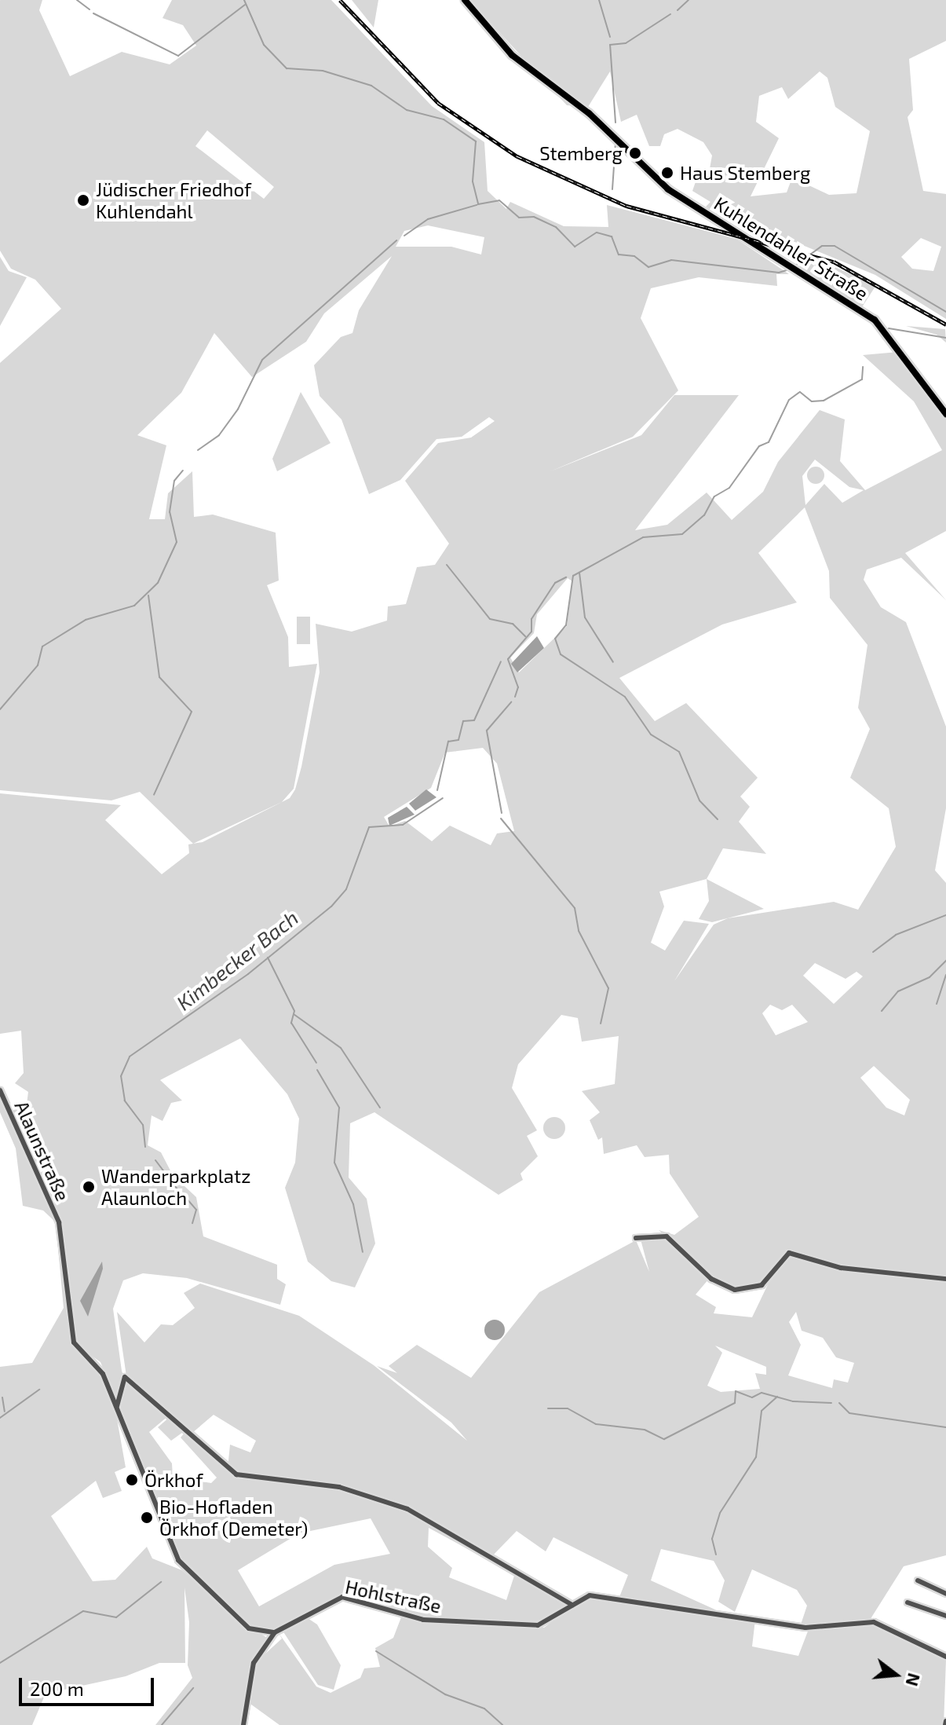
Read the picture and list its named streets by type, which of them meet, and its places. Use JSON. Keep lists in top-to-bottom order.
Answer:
{
  "streets": {
    "main road": ["Kuhlendahler Straße"],
    "street": ["Alaunstraße", "Hohlstraße"]
  },
  "water": ["Kimbecker Bach"],
  "places": [
    "Stemberg",
    "Haus Stemberg",
    "Jüdischer Friedhof Kuhlendahl",
    "Wanderparkplatz Alaunloch",
    "Örkhof",
    "Bio-Hofladen Örkhof (Demeter)"
  ],
  "scale_bar": "200 m",
  "north": "right"
}
